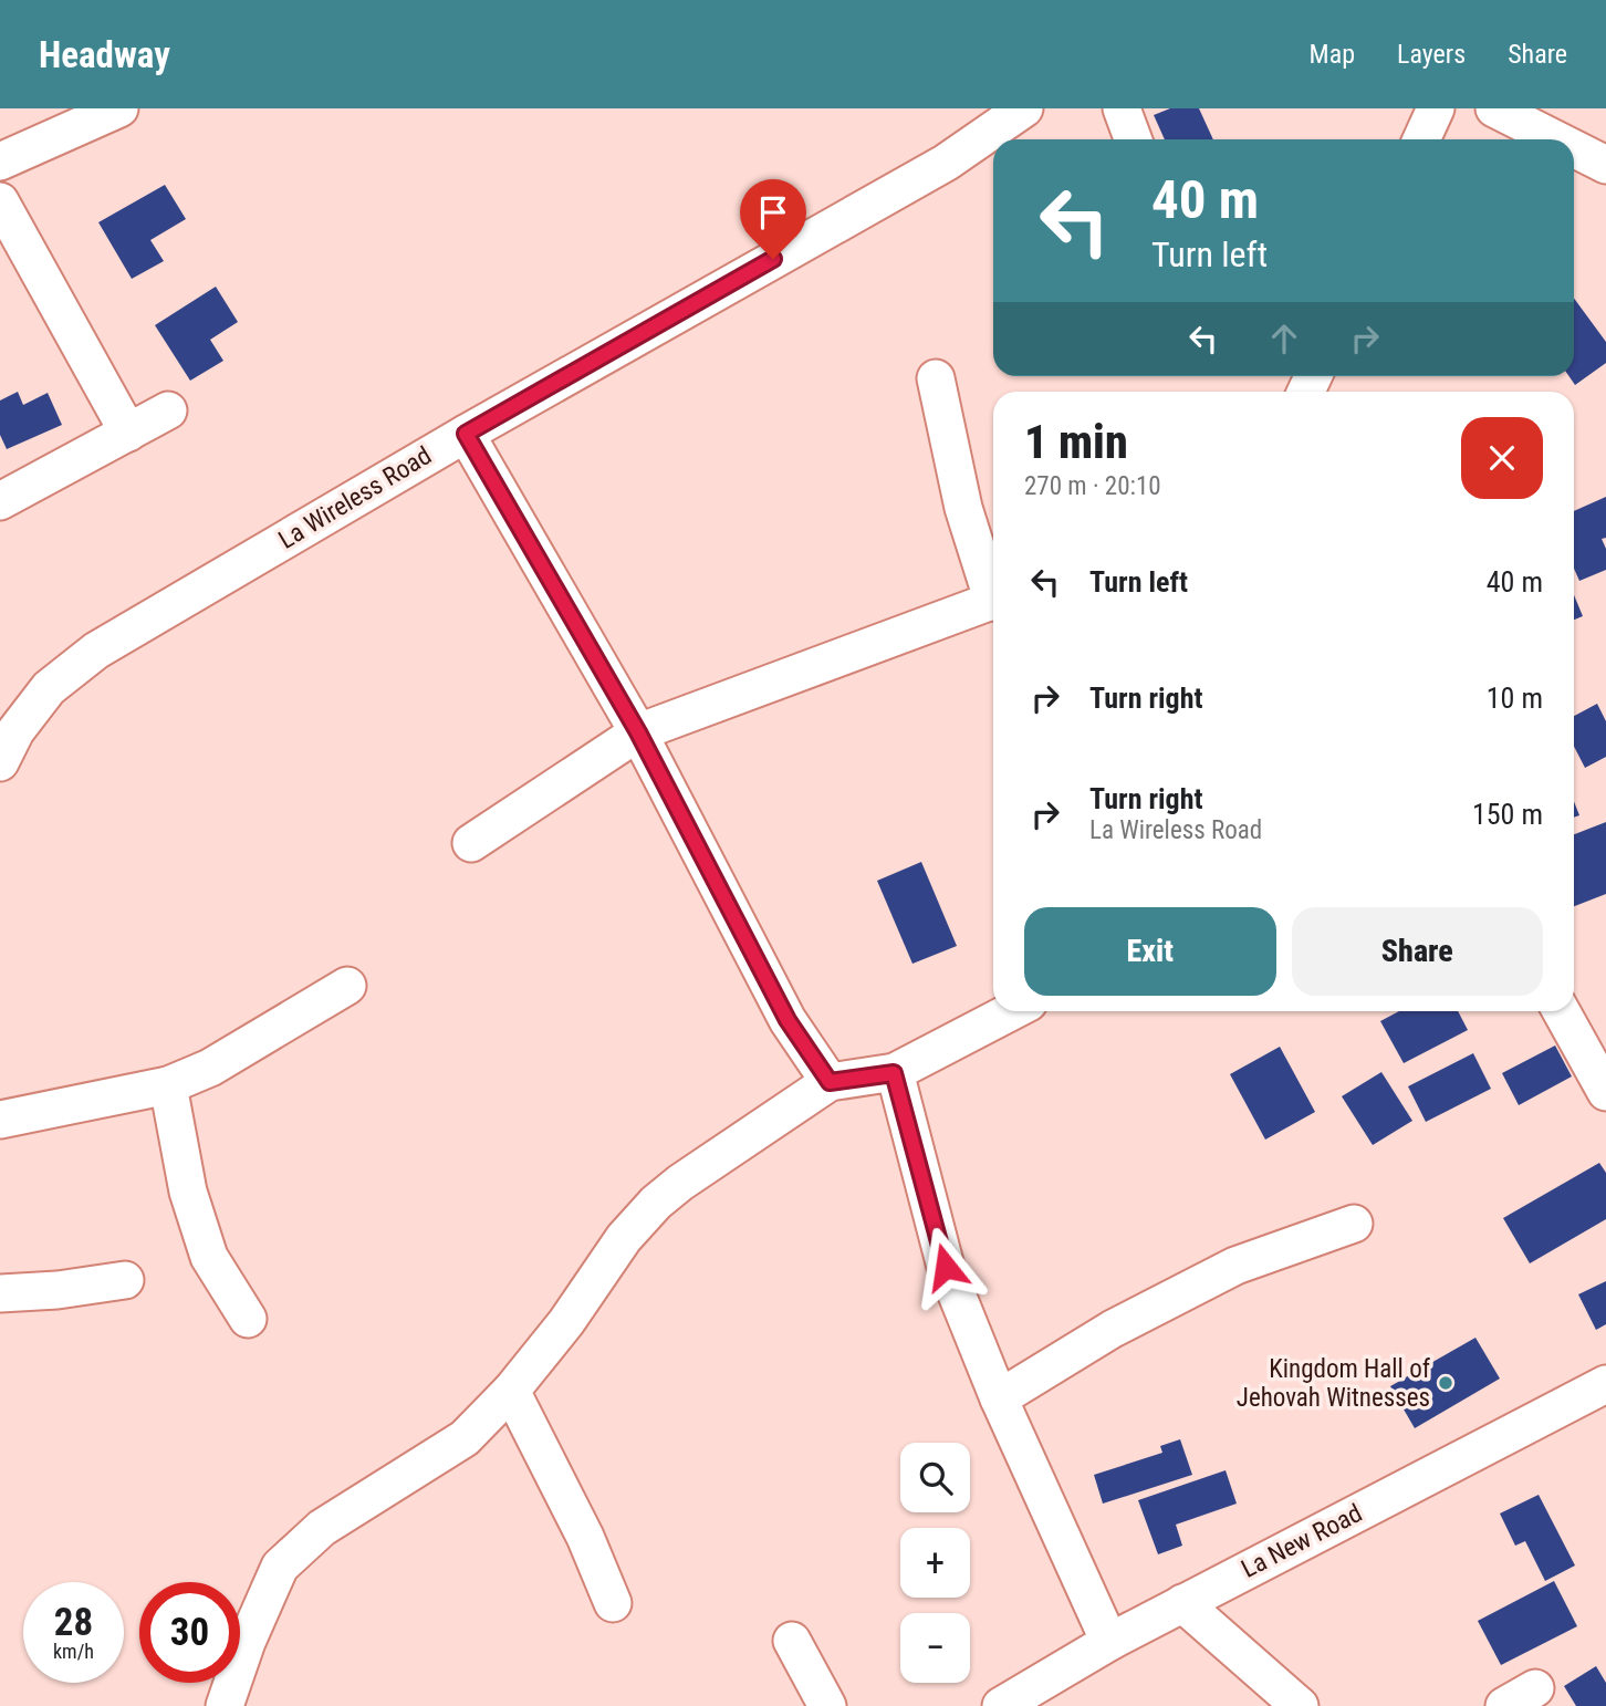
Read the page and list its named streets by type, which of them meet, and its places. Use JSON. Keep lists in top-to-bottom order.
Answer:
{
  "streets": {
    "street": ["La Wireless Road", "La New Road"]
  },
  "places": ["Kingdom Hall of Jehovah Witnesses"],
  "page": {
    "header": "Headway",
    "nav": ["Map", "Layers", "Share"],
    "turn": ["40 m", "Turn left"],
    "heading": ["1 min", "270 m · 20:10"],
    "list": [
      {
        "name": "Turn left",
        "value": "40 m"
      },
      {
        "name": "Turn right",
        "value": "10 m"
      },
      {
        "name": "Turn right",
        "note": "La Wireless Road",
        "value": "150 m"
      }
    ],
    "buttons": ["Exit", "Share"],
    "map_buttons": ["+", "−"],
    "speed": "28 km/h",
    "limit": "30"
  }
}
